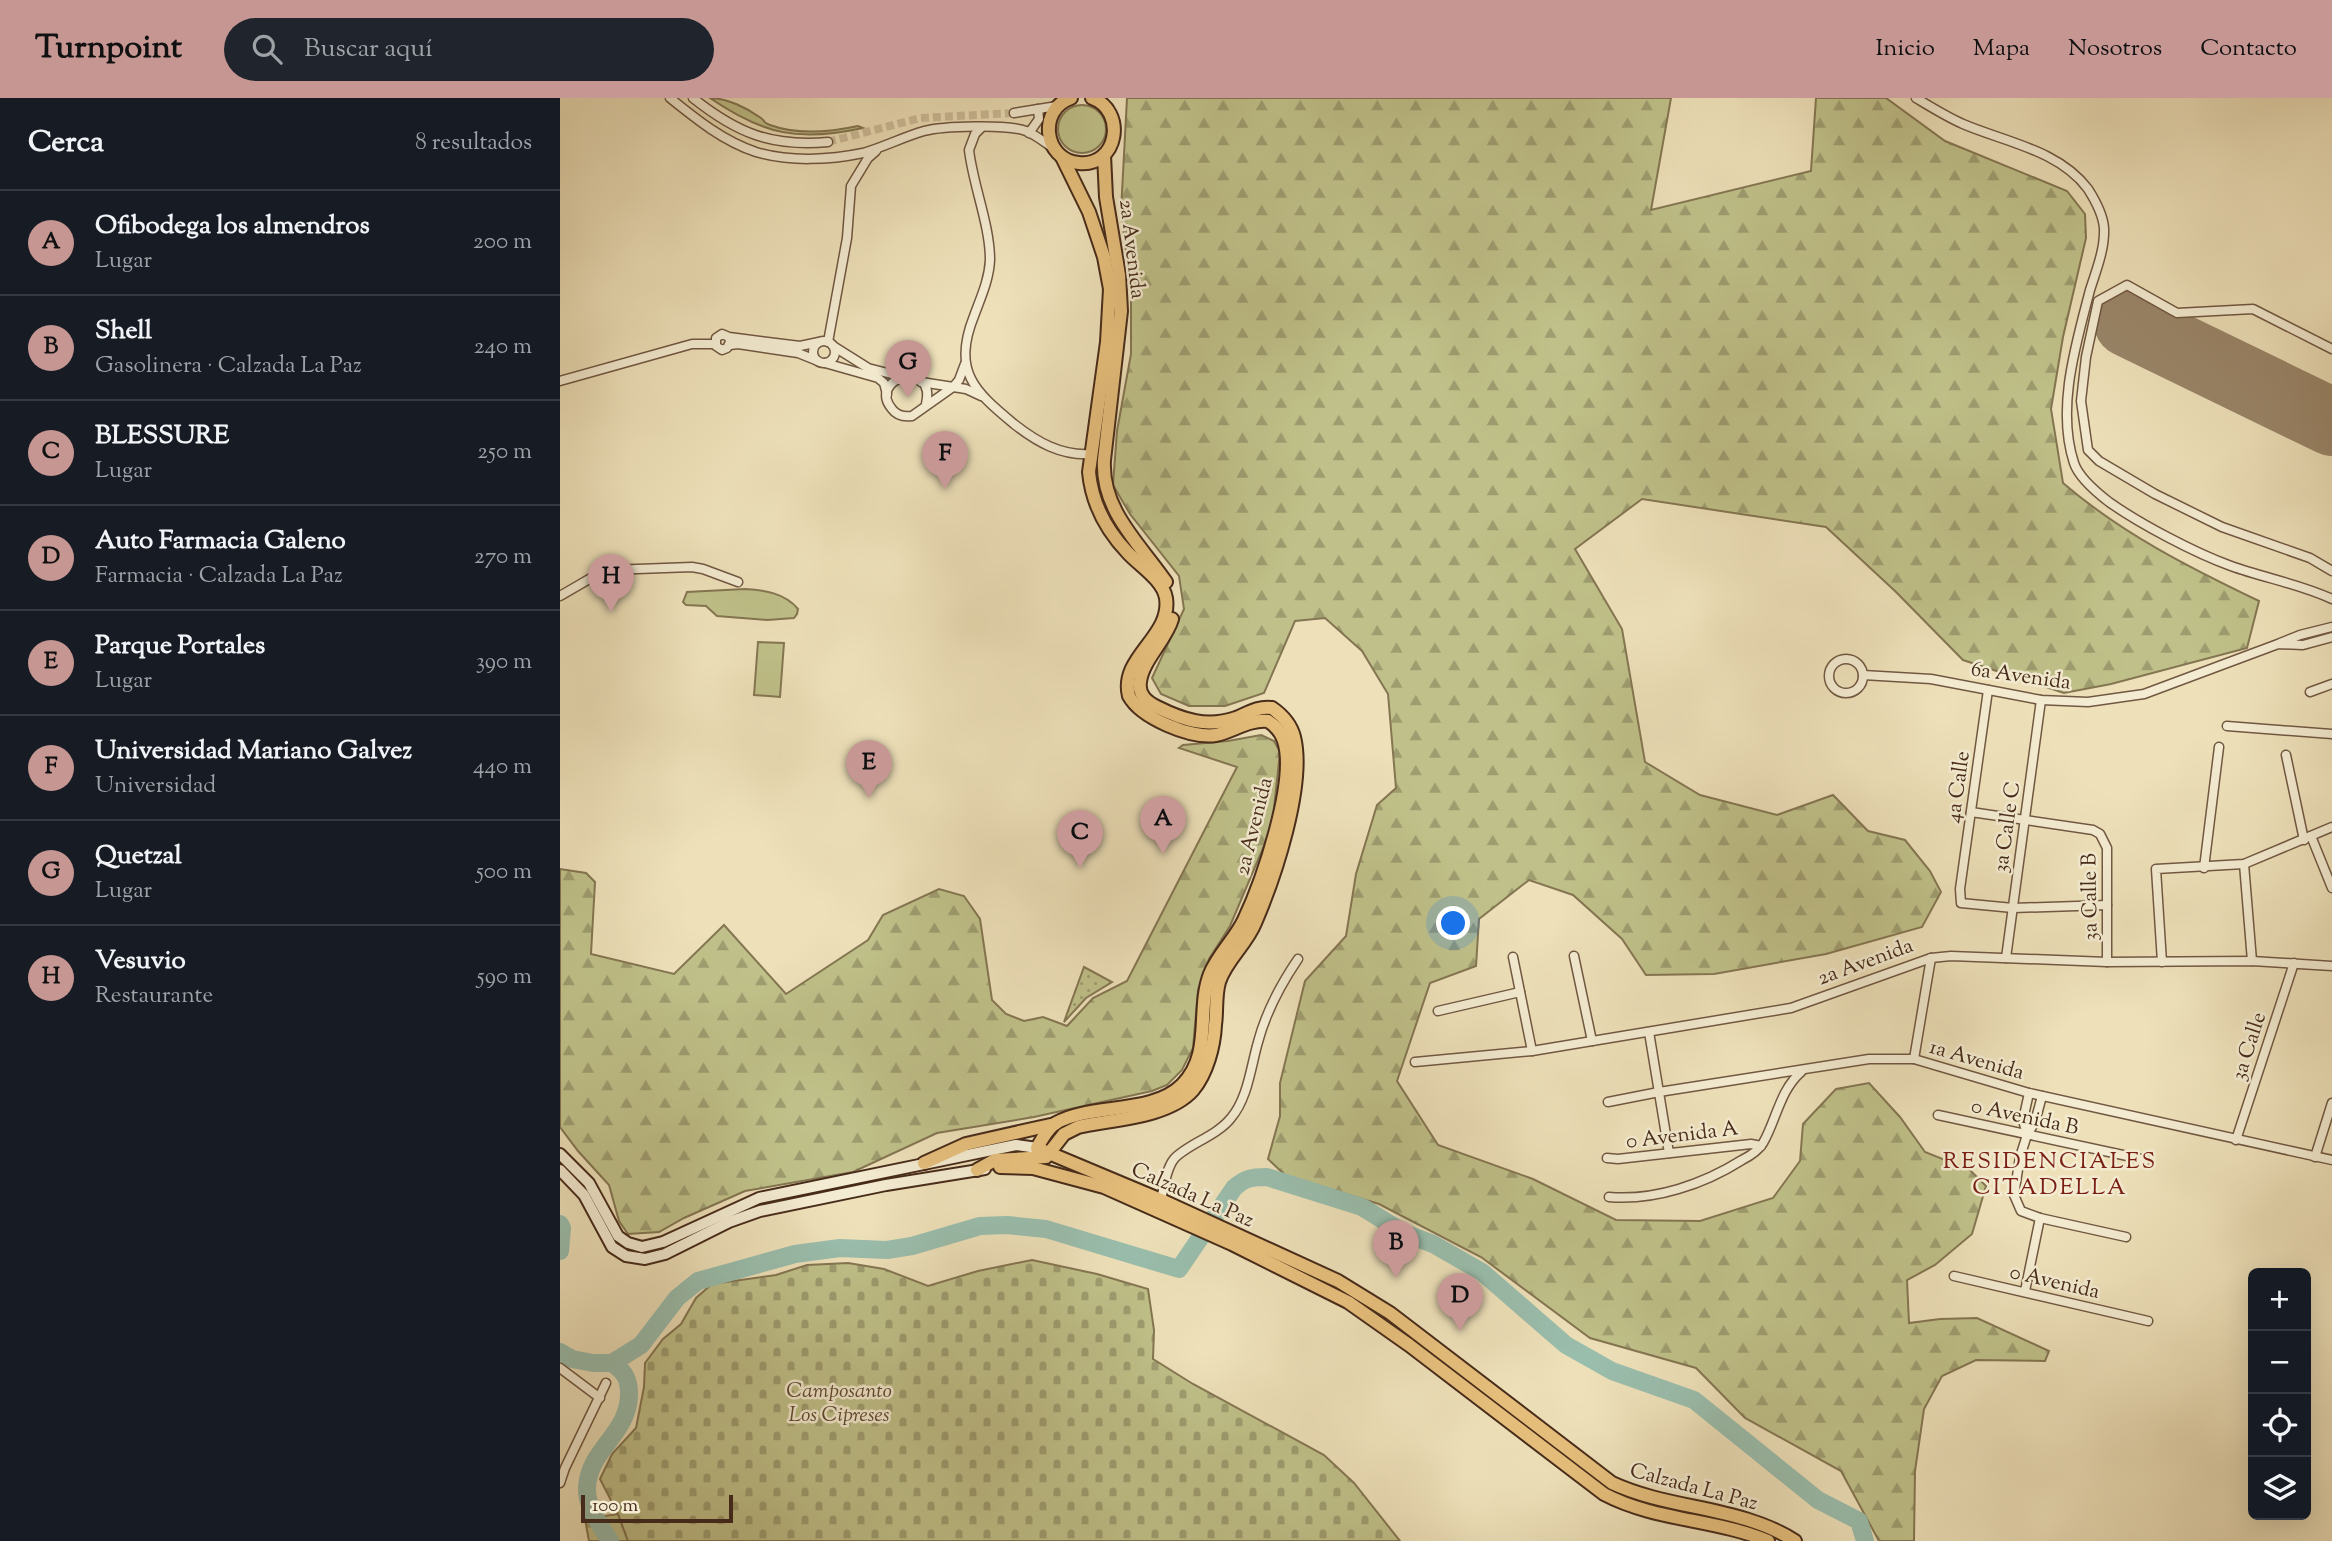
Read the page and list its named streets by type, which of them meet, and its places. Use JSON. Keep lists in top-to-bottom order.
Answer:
{
  "streets": {
    "main road": ["2a Avenida", "Calzada La Paz"],
    "street": [
      "6a Avenida",
      "4a Calle",
      "3a Calle C",
      "3a Calle B",
      "3a Calle",
      "1a Avenida",
      "0 Avenida B",
      "0 Avenida A",
      "0 Avenida"
    ]
  },
  "crossings": [
    ["2a Avenida", "3a Calle C"],
    ["2a Avenida", "3a Calle B"],
    ["2a Avenida", "3a Calle"],
    ["2a Avenida", "Calzada La Paz"],
    ["6a Avenida", "4a Calle"],
    ["6a Avenida", "3a Calle C"],
    ["4a Calle", "3a Calle C"],
    ["3a Calle C", "3a Calle B"],
    ["3a Calle", "1a Avenida"]
  ],
  "districts": ["RESIDENCIALES CITADELLA"],
  "parks": ["Camposanto Los Cipreses"],
  "scale_bar": "100 m",
  "page": {
    "header": "Turnpoint",
    "search": "Buscar aquí",
    "nav": [
      "Inicio",
      "Mapa",
      "Nosotros",
      "Contacto"
    ],
    "heading": ["Cerca", "8 resultados"],
    "list": [
      {
        "mark": "A",
        "name": "Ofibodega los almendros",
        "note": "Lugar",
        "value": "200 m"
      },
      {
        "mark": "B",
        "name": "Shell",
        "note": "Gasolinera · Calzada La Paz",
        "value": "240 m"
      },
      {
        "mark": "C",
        "name": "BLESSURE",
        "note": "Lugar",
        "value": "250 m"
      },
      {
        "mark": "D",
        "name": "Auto Farmacia Galeno",
        "note": "Farmacia · Calzada La Paz",
        "value": "270 m"
      },
      {
        "mark": "E",
        "name": "Parque Portales",
        "note": "Lugar",
        "value": "390 m"
      },
      {
        "mark": "F",
        "name": "Universidad Mariano Galvez",
        "note": "Universidad",
        "value": "440 m"
      },
      {
        "mark": "G",
        "name": "Quetzal",
        "note": "Lugar",
        "value": "500 m"
      },
      {
        "mark": "H",
        "name": "Vesuvio",
        "note": "Restaurante",
        "value": "590 m"
      }
    ],
    "pins": [
      "G",
      "F",
      "H",
      "E",
      "A",
      "C",
      "B",
      "D"
    ],
    "map_buttons": ["+", "−"],
    "scale": "100 m"
  }
}
